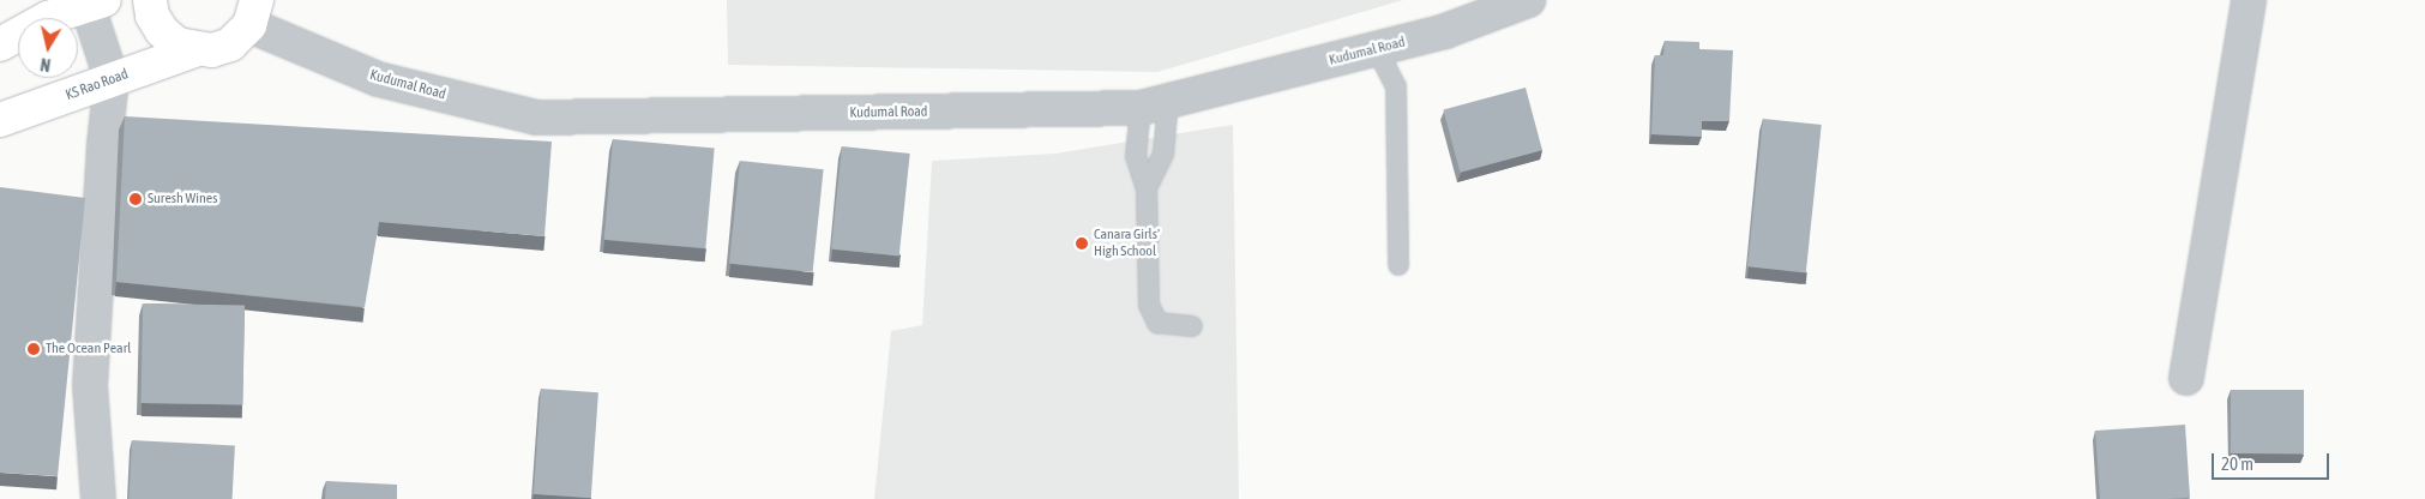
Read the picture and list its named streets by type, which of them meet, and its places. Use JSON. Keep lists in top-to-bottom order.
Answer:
{
  "streets": {
    "main road": ["KS Rao Road"],
    "street": ["Kudumal Road"]
  },
  "crossings": [
    ["Kudumal Road", "KS Rao Road"]
  ],
  "places": ["Suresh Wines", "Canara Girls' High School", "The Ocean Pearl"],
  "scale_bar": "20 m",
  "north": "bottom"
}
